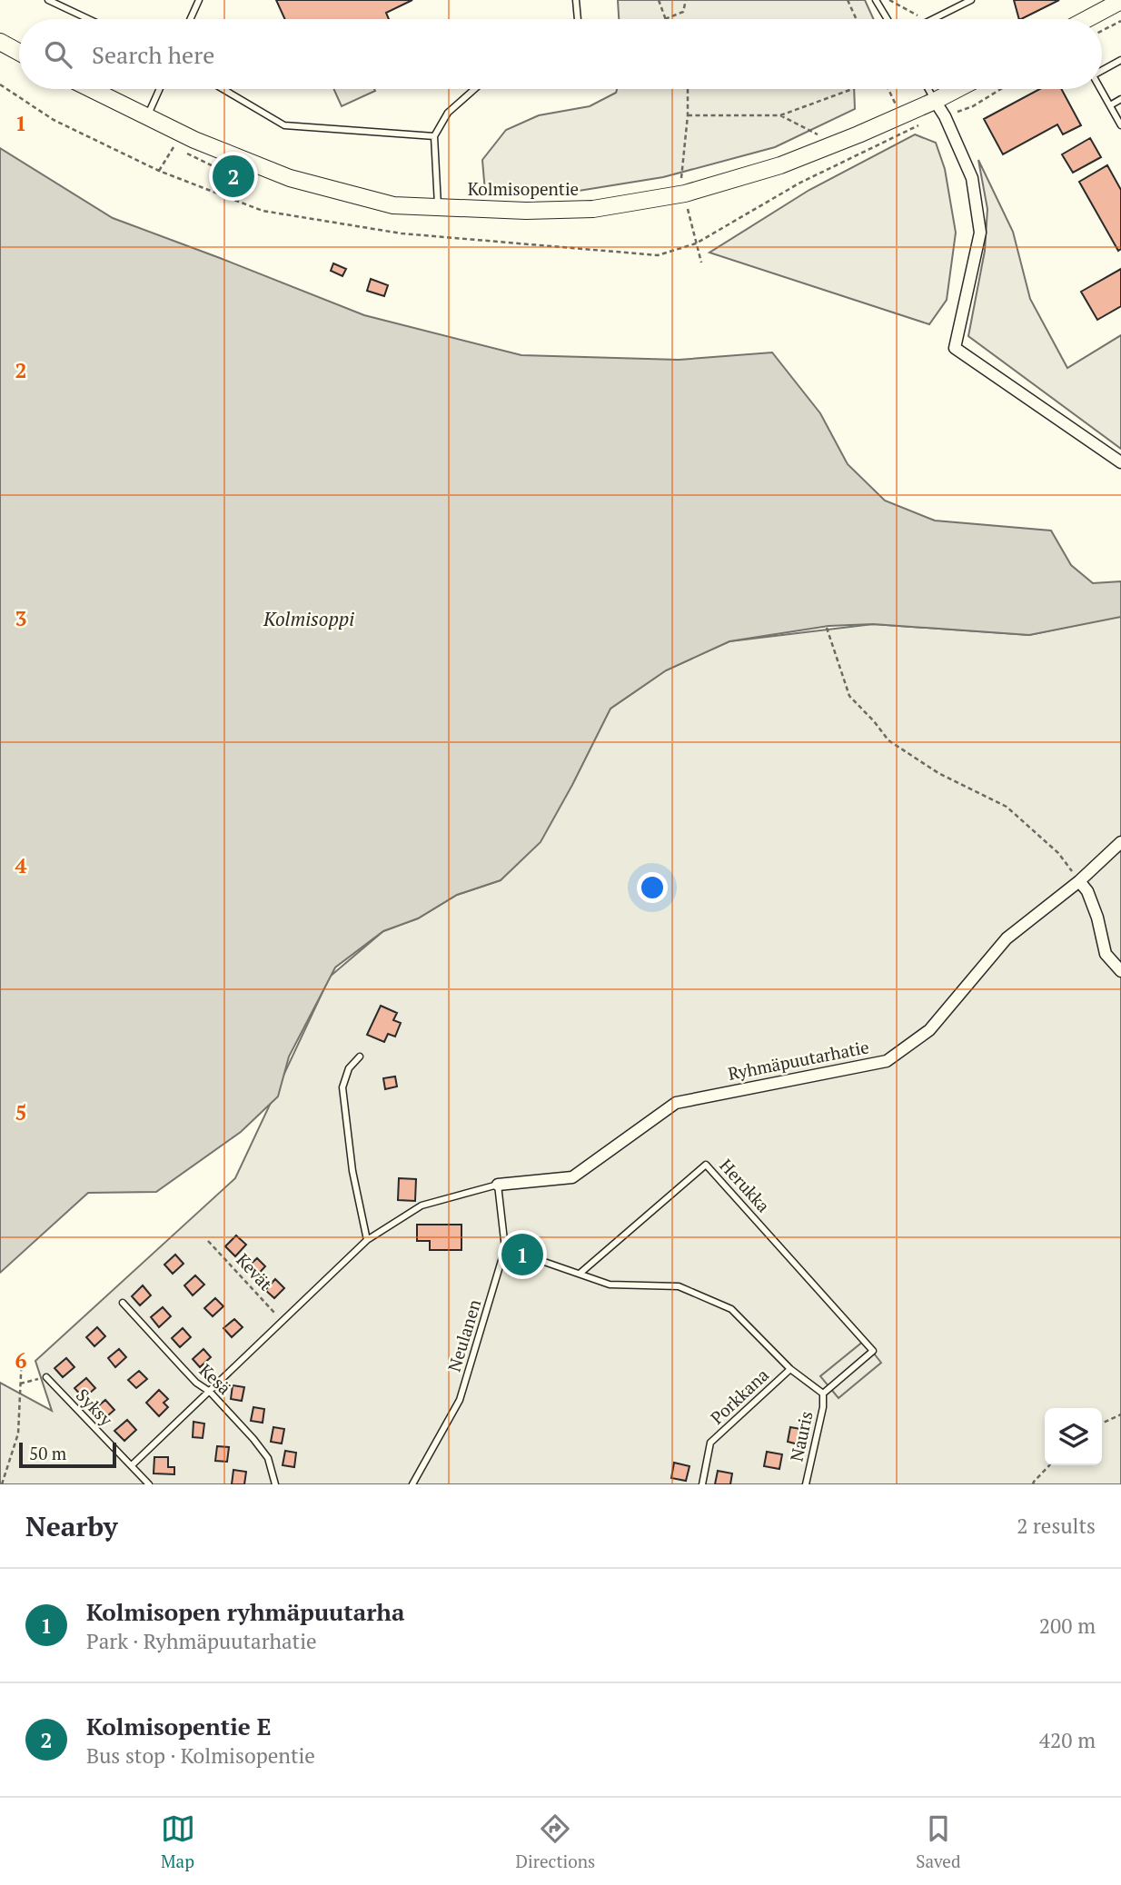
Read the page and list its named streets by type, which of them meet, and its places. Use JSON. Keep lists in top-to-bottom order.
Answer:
{
  "streets": {
    "main road": ["Kolmisopentie"],
    "street": ["Ryhmäpuutarhatie"],
    "lane": [
      "Herukka",
      "Neulanen",
      "Kesä",
      "Porkkana",
      "Syksy",
      "Nauris"
    ],
    "path": ["Kevät"]
  },
  "crossings": [
    ["Ryhmäpuutarhatie", "Neulanen"],
    ["Herukka", "Nauris"]
  ],
  "water": ["Kolmisoppi"],
  "scale_bar": "50 m",
  "page": {
    "search": "Search here",
    "pins": ["2", "1"],
    "scale": "50 m",
    "heading": ["Nearby", "2 results"],
    "list": [
      {
        "mark": "1",
        "name": "Kolmisopen ryhmäpuutarha",
        "note": "Park · Ryhmäpuutarhatie",
        "value": "200 m"
      },
      {
        "mark": "2",
        "name": "Kolmisopentie E",
        "note": "Bus stop · Kolmisopentie",
        "value": "420 m"
      }
    ],
    "nav": ["Map", "Directions", "Saved"]
  },
  "grid": {
    "rows": [
      "1",
      "2",
      "3",
      "4",
      "5",
      "6"
    ]
  }
}
